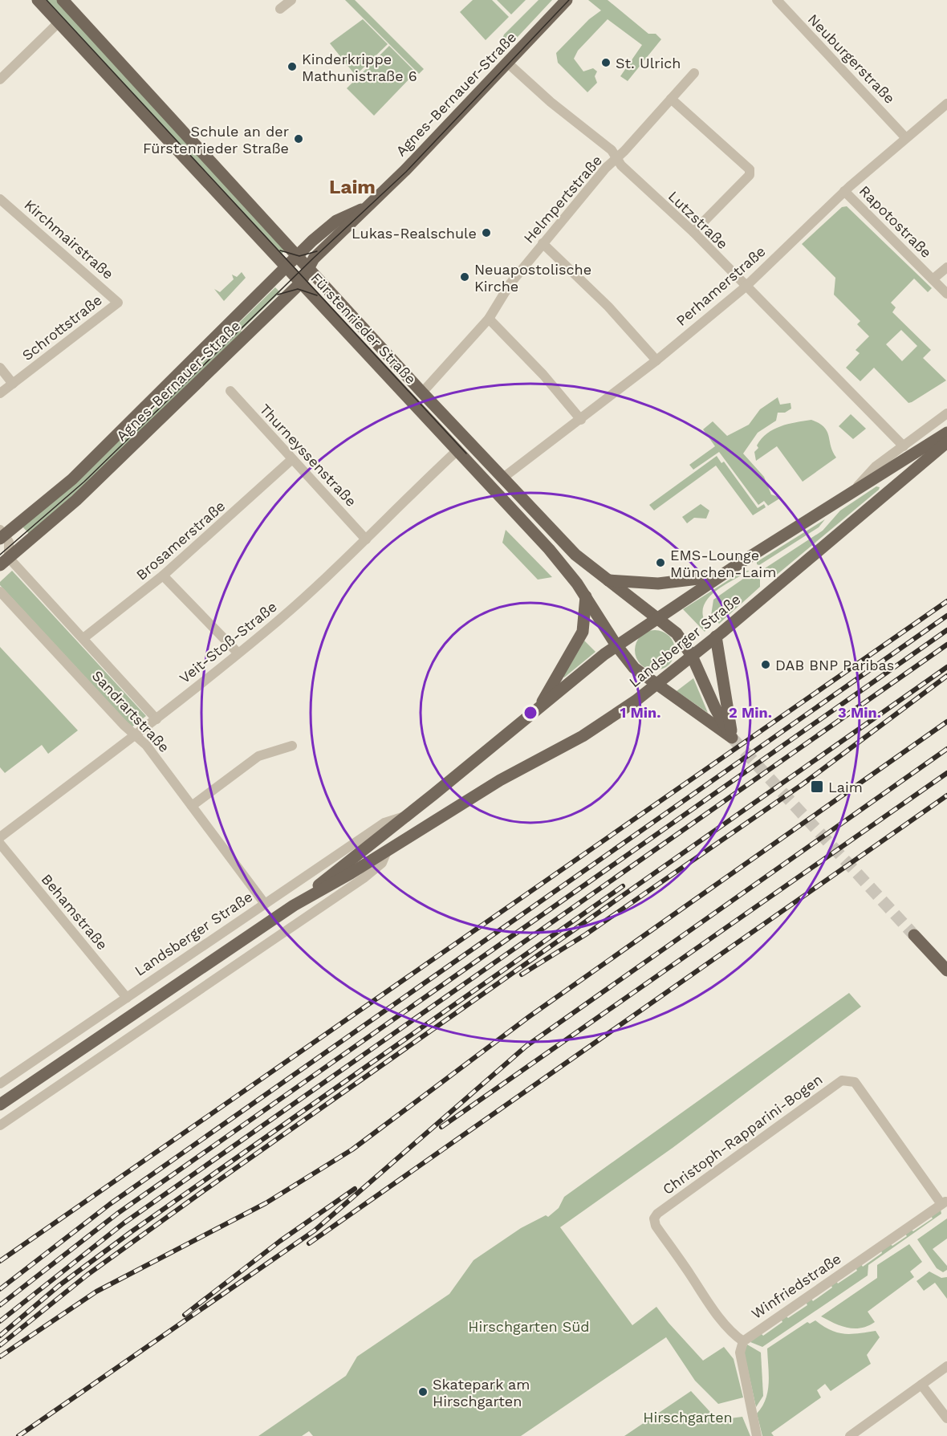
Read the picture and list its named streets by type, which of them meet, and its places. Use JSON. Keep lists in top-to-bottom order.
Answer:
{
  "streets": {
    "main road": ["Agnes-Bernauer-Straße", "Fürstenrieder Straße", "Landsberger Straße"],
    "street": [
      "Neuburgerstraße",
      "Helmpertstraße",
      "Lutzstraße",
      "Rapotostraße",
      "Kirchmairstraße",
      "Perhamerstraße",
      "Schrottstraße",
      "Thurneyssenstraße",
      "Brosamerstraße",
      "Veit-Stoß-Straße",
      "Sandrartstraße",
      "Behamstraße",
      "Christoph-Rapparini-Bogen",
      "Winfriedstraße"
    ]
  },
  "crossings": [
    ["Neuburgerstraße", "Perhamerstraße"],
    ["Agnes-Bernauer-Straße", "Lutzstraße"],
    ["Agnes-Bernauer-Straße", "Fürstenrieder Straße"],
    ["Agnes-Bernauer-Straße", "Sandrartstraße"],
    ["Helmpertstraße", "Lutzstraße"],
    ["Helmpertstraße", "Fürstenrieder Straße"],
    ["Lutzstraße", "Perhamerstraße"],
    ["Lutzstraße", "Landsberger Straße"],
    ["Rapotostraße", "Perhamerstraße"],
    ["Kirchmairstraße", "Schrottstraße"],
    ["Perhamerstraße", "Fürstenrieder Straße"],
    ["Fürstenrieder Straße", "Landsberger Straße"],
    ["Fürstenrieder Straße", "Veit-Stoß-Straße"],
    ["Thurneyssenstraße", "Brosamerstraße"],
    ["Thurneyssenstraße", "Veit-Stoß-Straße"],
    ["Brosamerstraße", "Sandrartstraße"],
    ["Landsberger Straße", "Sandrartstraße"],
    ["Landsberger Straße", "Behamstraße"],
    ["Veit-Stoß-Straße", "Sandrartstraße"],
    ["Christoph-Rapparini-Bogen", "Winfriedstraße"]
  ],
  "districts": ["Laim"],
  "parks": ["Hirschgarten Süd", "Hirschgarten"],
  "places": {
    "other": [
      "St. Ulrich",
      "Kinderkrippe Mathunistraße 6",
      "Schule an der Fürstenrieder Straße",
      "Lukas-Realschule",
      "Neuapostolische Kirche",
      "EMS-Lounge München-Laim",
      "DAB BNP Paribas",
      "Skatepark am Hirschgarten"
    ],
    "transit": ["Laim"]
  },
  "rings": ["1 Min.", "2 Min.", "3 Min."]
}
